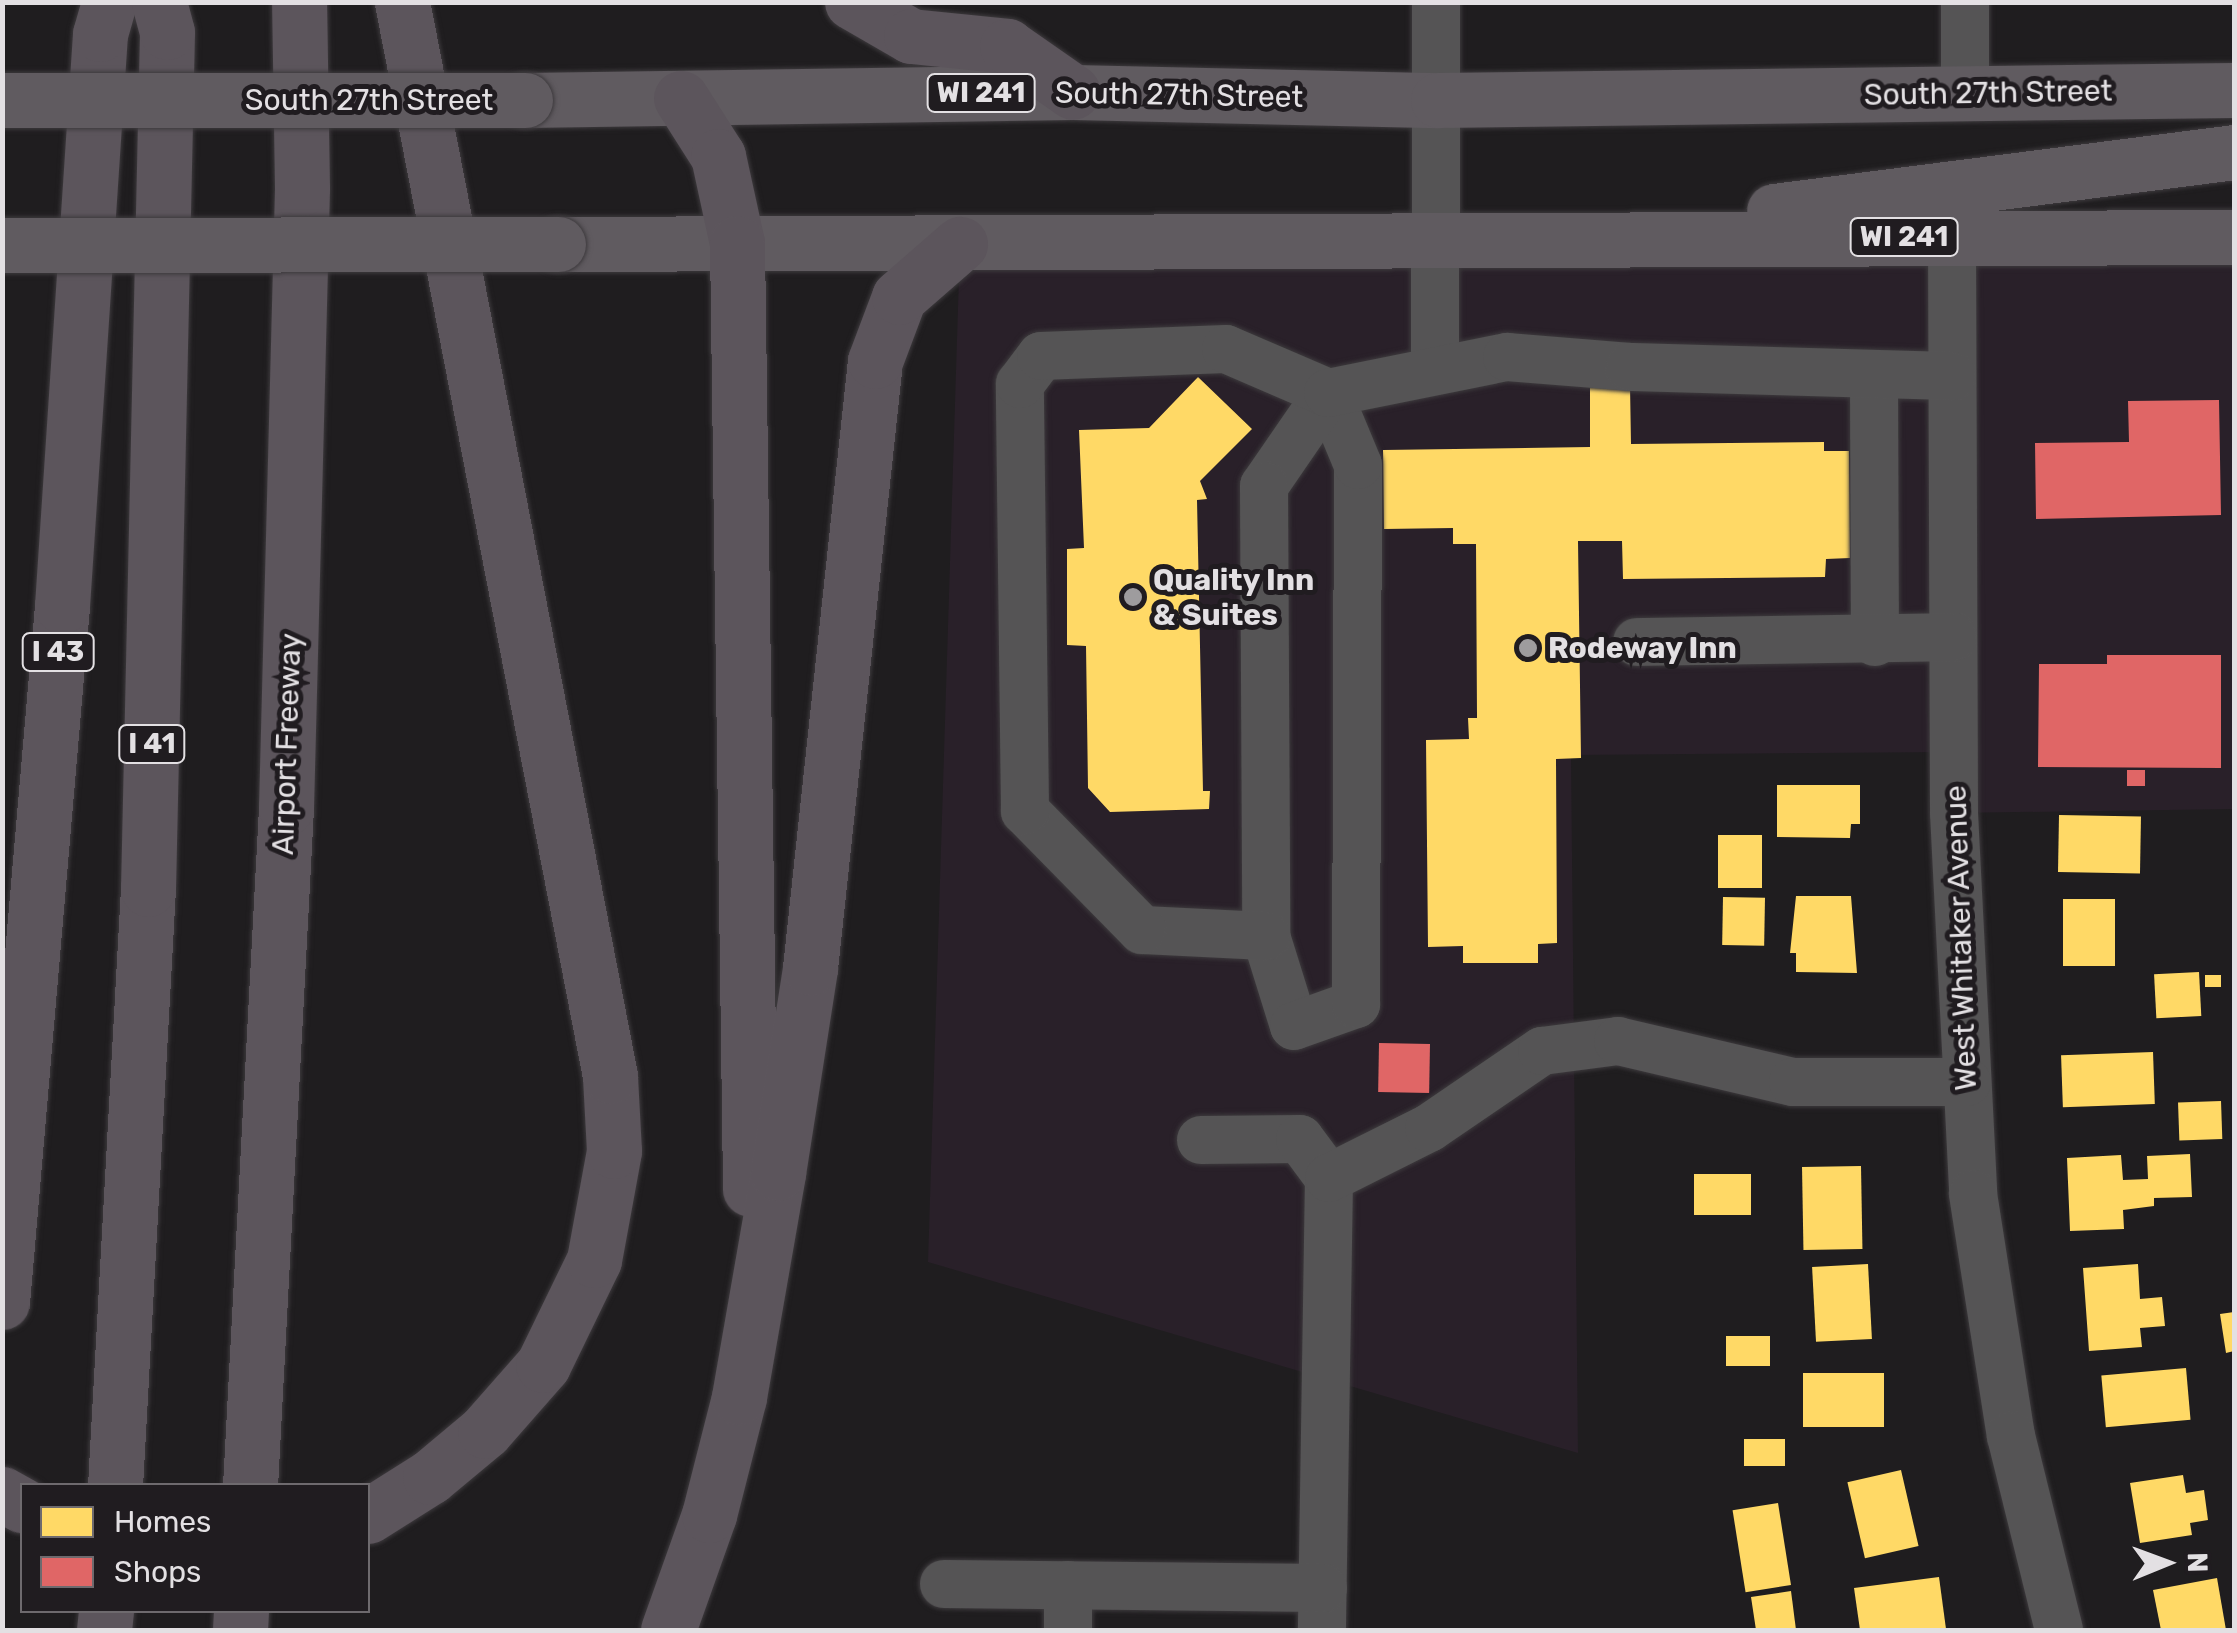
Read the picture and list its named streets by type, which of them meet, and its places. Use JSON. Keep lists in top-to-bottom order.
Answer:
{
  "streets": {
    "highway": ["I 43", "I 41", "Airport Freeway"],
    "main road": ["WI 241", "South 27th Street"],
    "street": ["West Whitaker Avenue"]
  },
  "crossings": [
    ["WI 241", "West Whitaker Avenue"]
  ],
  "places": ["Quality Inn & Suites", "Rodeway Inn"],
  "legend": ["Homes", "Shops"],
  "north": "right"
}
